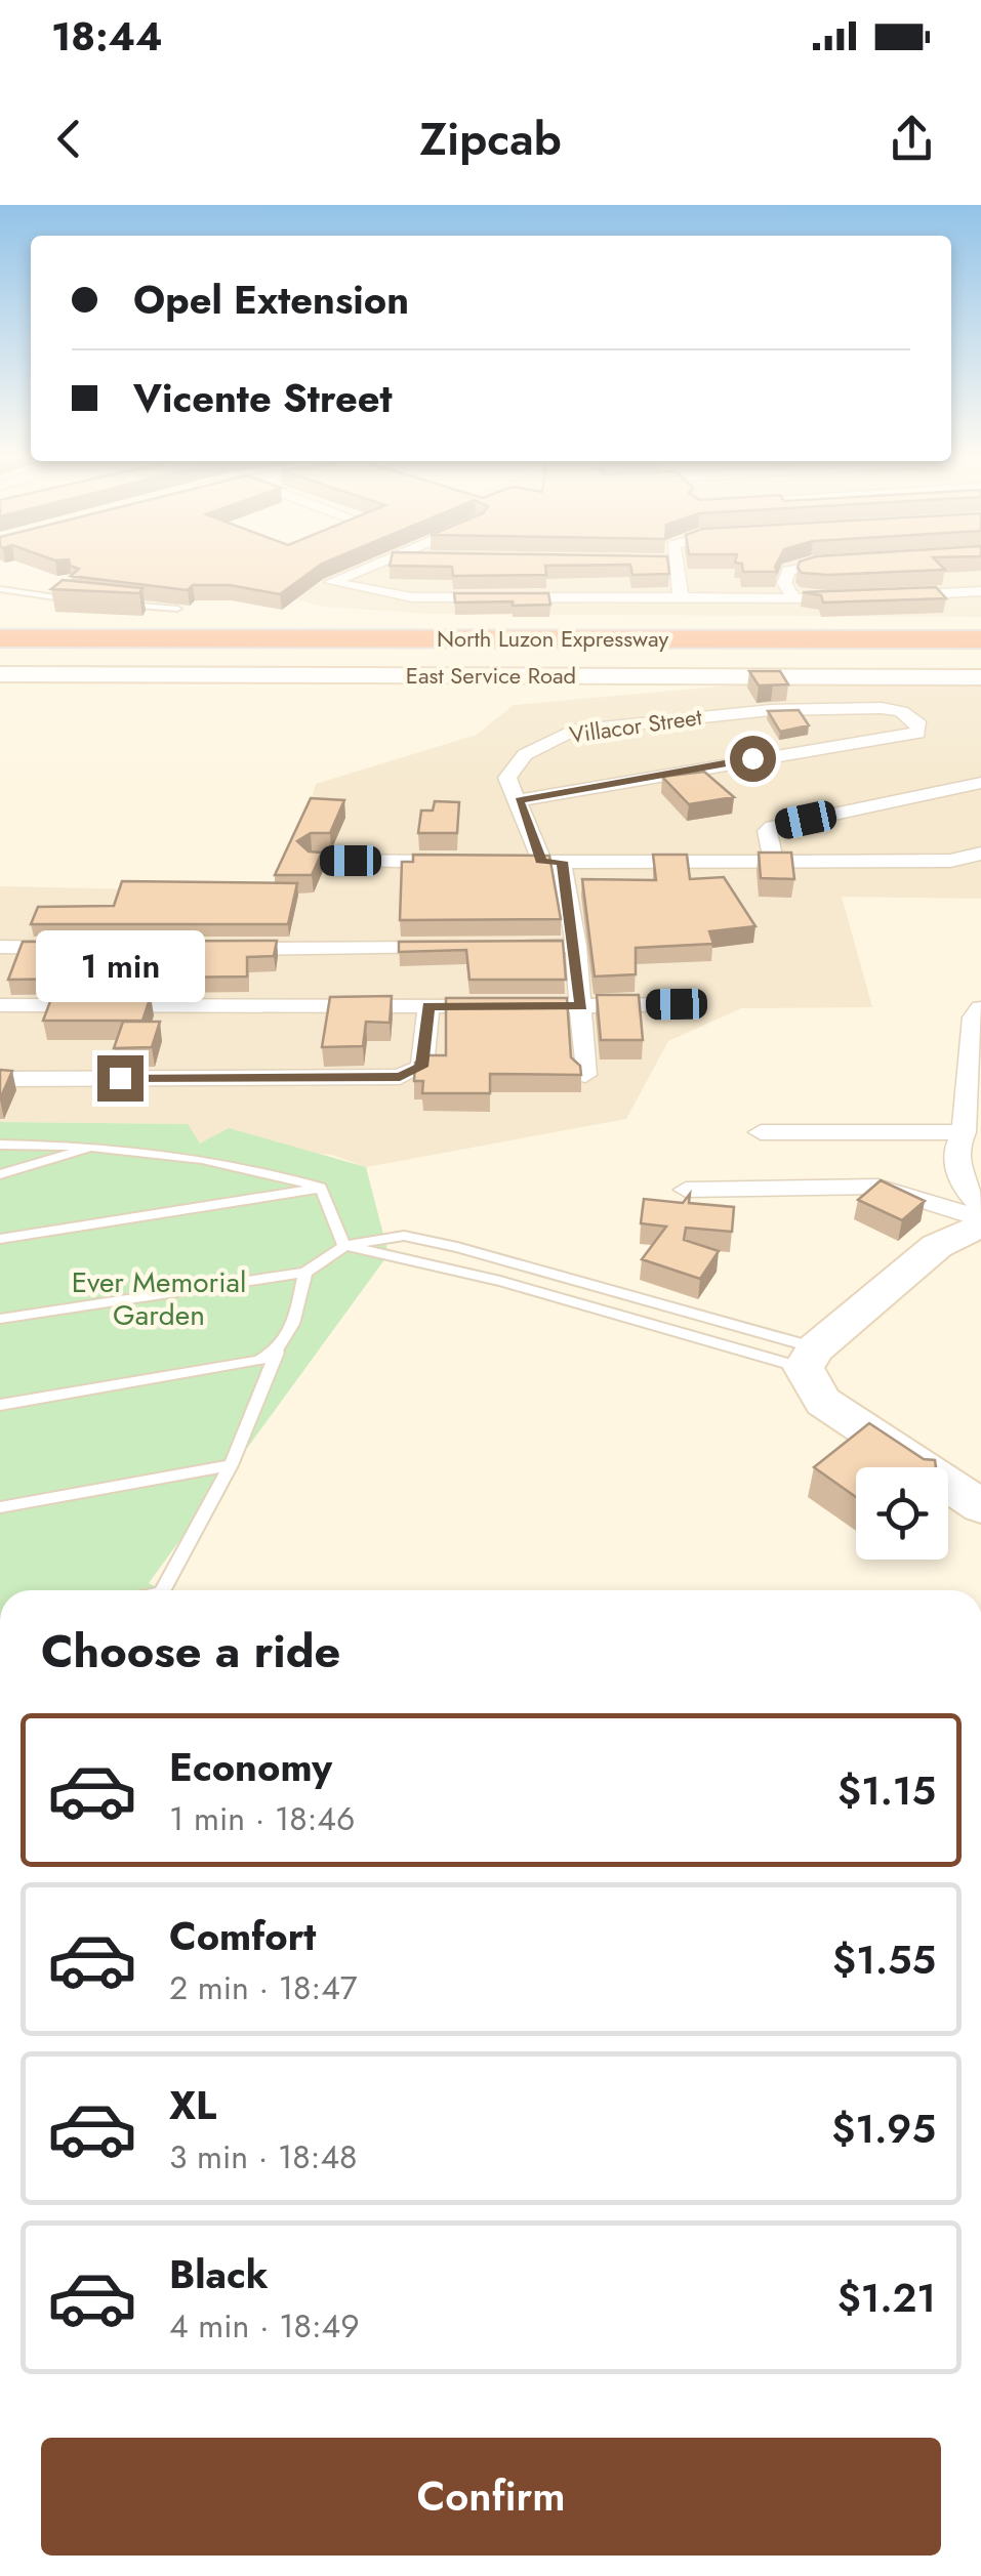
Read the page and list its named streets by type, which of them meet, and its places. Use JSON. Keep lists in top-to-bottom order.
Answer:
{
  "streets": {
    "highway": ["North Luzon Expressway"],
    "street": ["East Service Road", "Villacor Street"]
  },
  "parks": ["Ever Memorial Garden"],
  "page": {
    "status": "18:44",
    "header": "Zipcab",
    "banner": ["Opel Extension", "Vicente Street"],
    "bubble": "1 min",
    "heading": "Choose a ride",
    "list": [
      {
        "name": "Economy",
        "note": "1 min · 18:46",
        "value": "$1.15"
      },
      {
        "name": "Comfort",
        "note": "2 min · 18:47",
        "value": "$1.55"
      },
      {
        "name": "XL",
        "note": "3 min · 18:48",
        "value": "$1.95"
      },
      {
        "name": "Black",
        "note": "4 min · 18:49",
        "value": "$1.21"
      }
    ],
    "buttons": "Confirm"
  }
}
